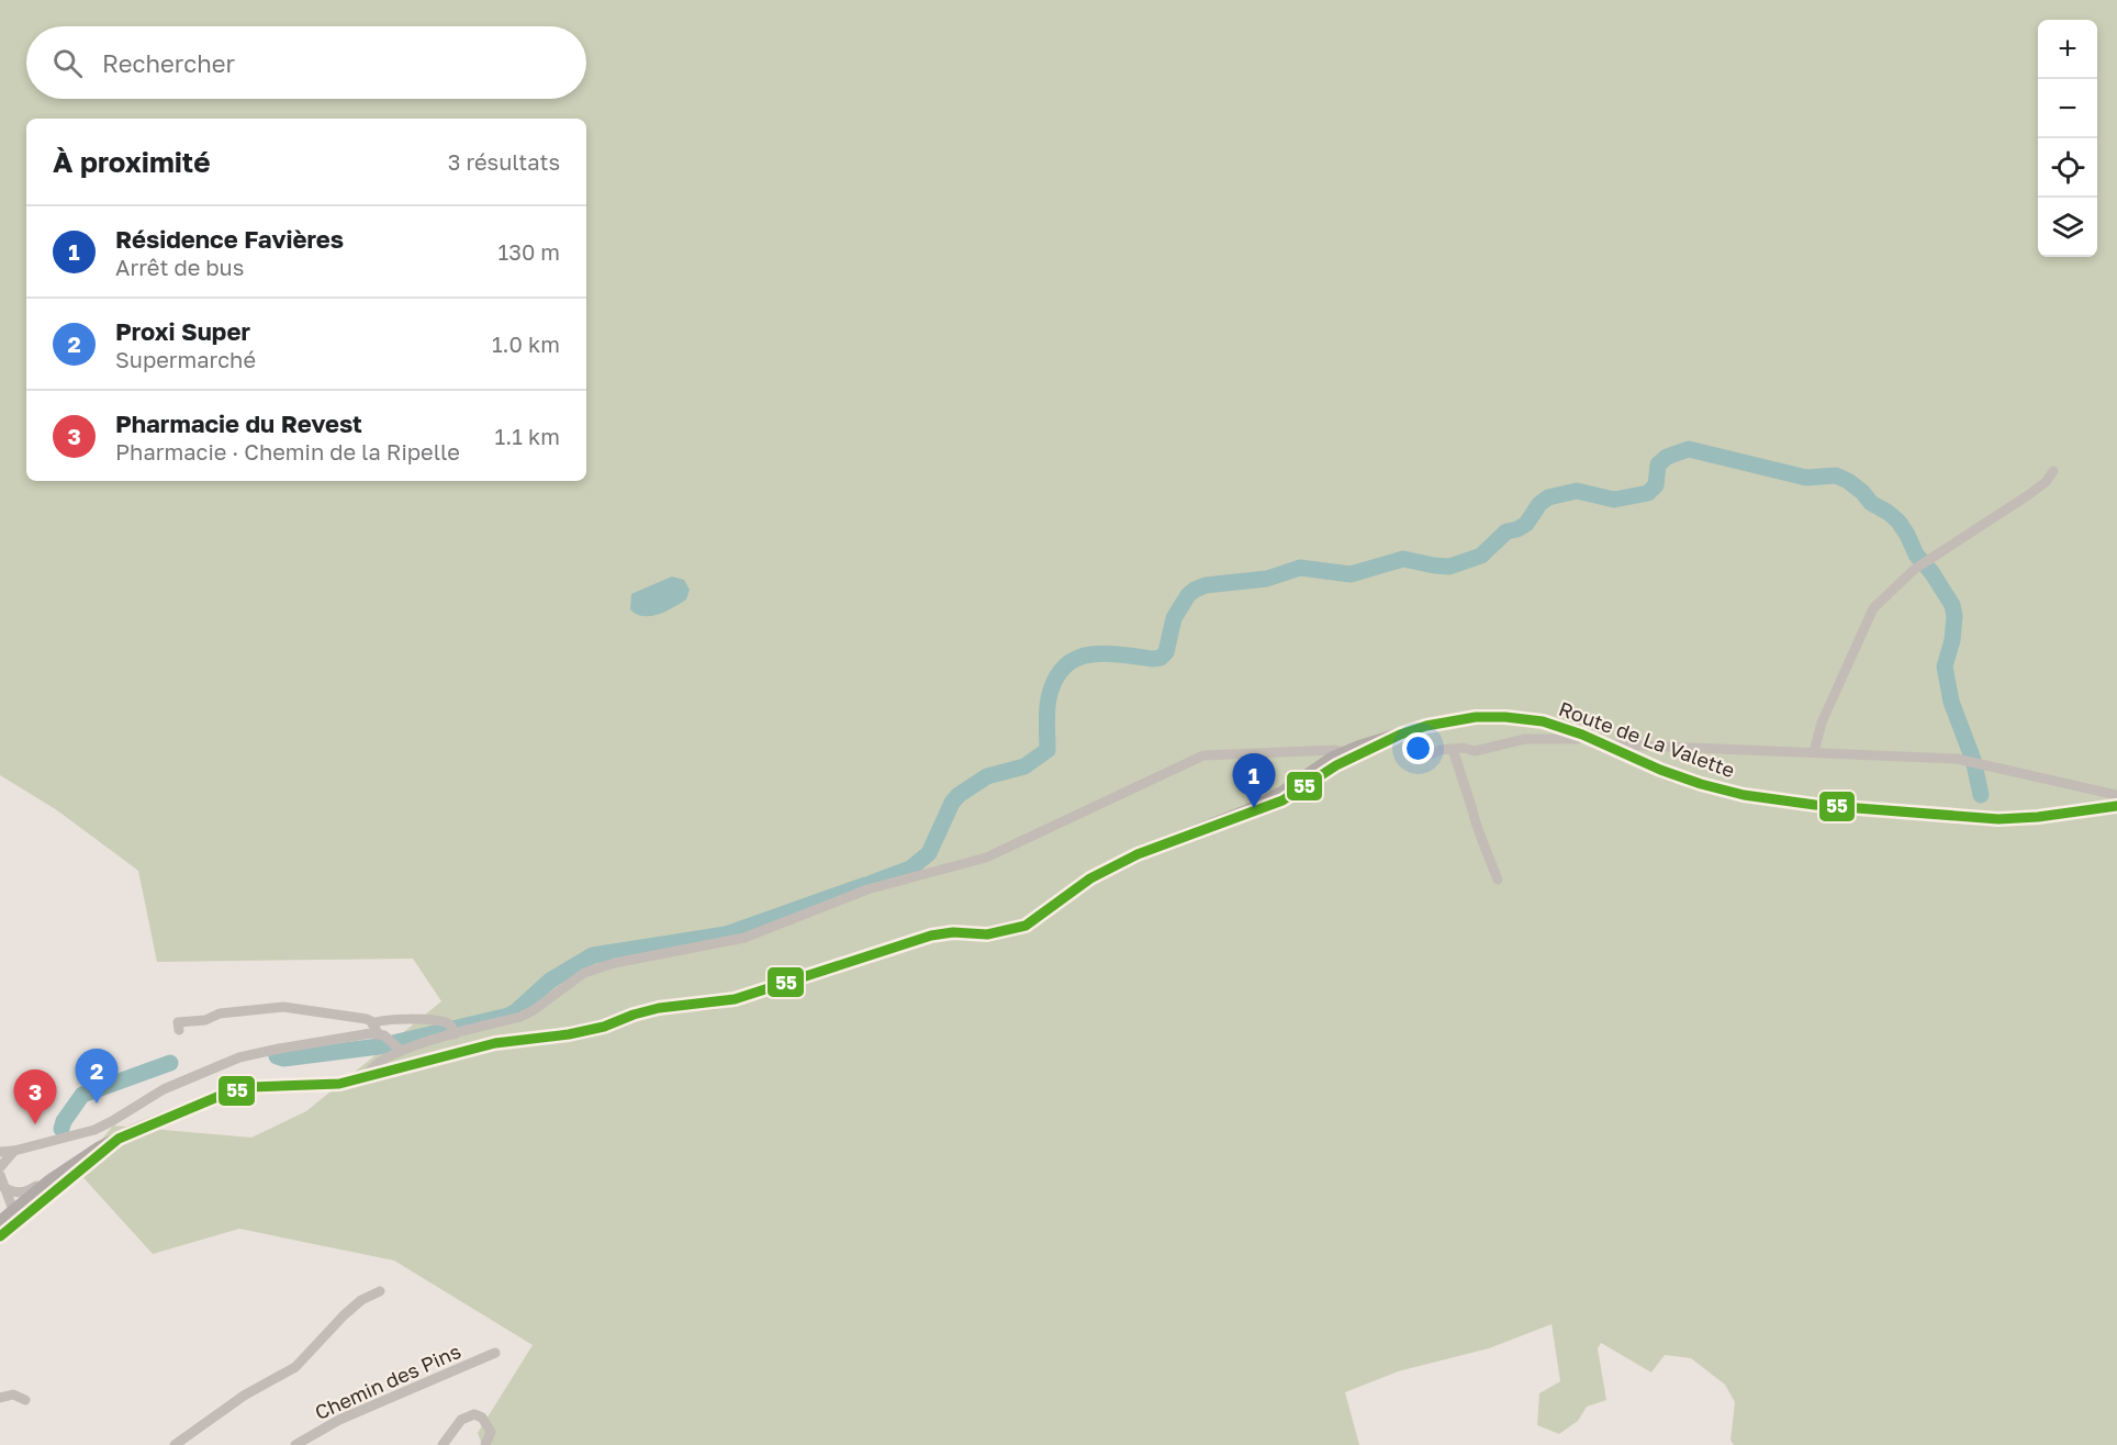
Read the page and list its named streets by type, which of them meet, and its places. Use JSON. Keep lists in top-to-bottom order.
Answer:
{
  "streets": {
    "main road": ["Route de La Valette"],
    "street": ["Chemin des Pins"]
  },
  "lines": ["transit line 55"],
  "page": {
    "map_buttons": ["+", "−"],
    "search": "Rechercher",
    "heading": ["À proximité", "3 résultats"],
    "list": [
      {
        "mark": "1",
        "name": "Résidence Favières",
        "note": "Arrêt de bus",
        "value": "130 m"
      },
      {
        "mark": "2",
        "name": "Proxi Super",
        "note": "Supermarché",
        "value": "1.0 km"
      },
      {
        "mark": "3",
        "name": "Pharmacie du Revest",
        "note": "Pharmacie · Chemin de la Ripelle",
        "value": "1.1 km"
      }
    ],
    "pins": ["1", "2", "3"]
  }
}
